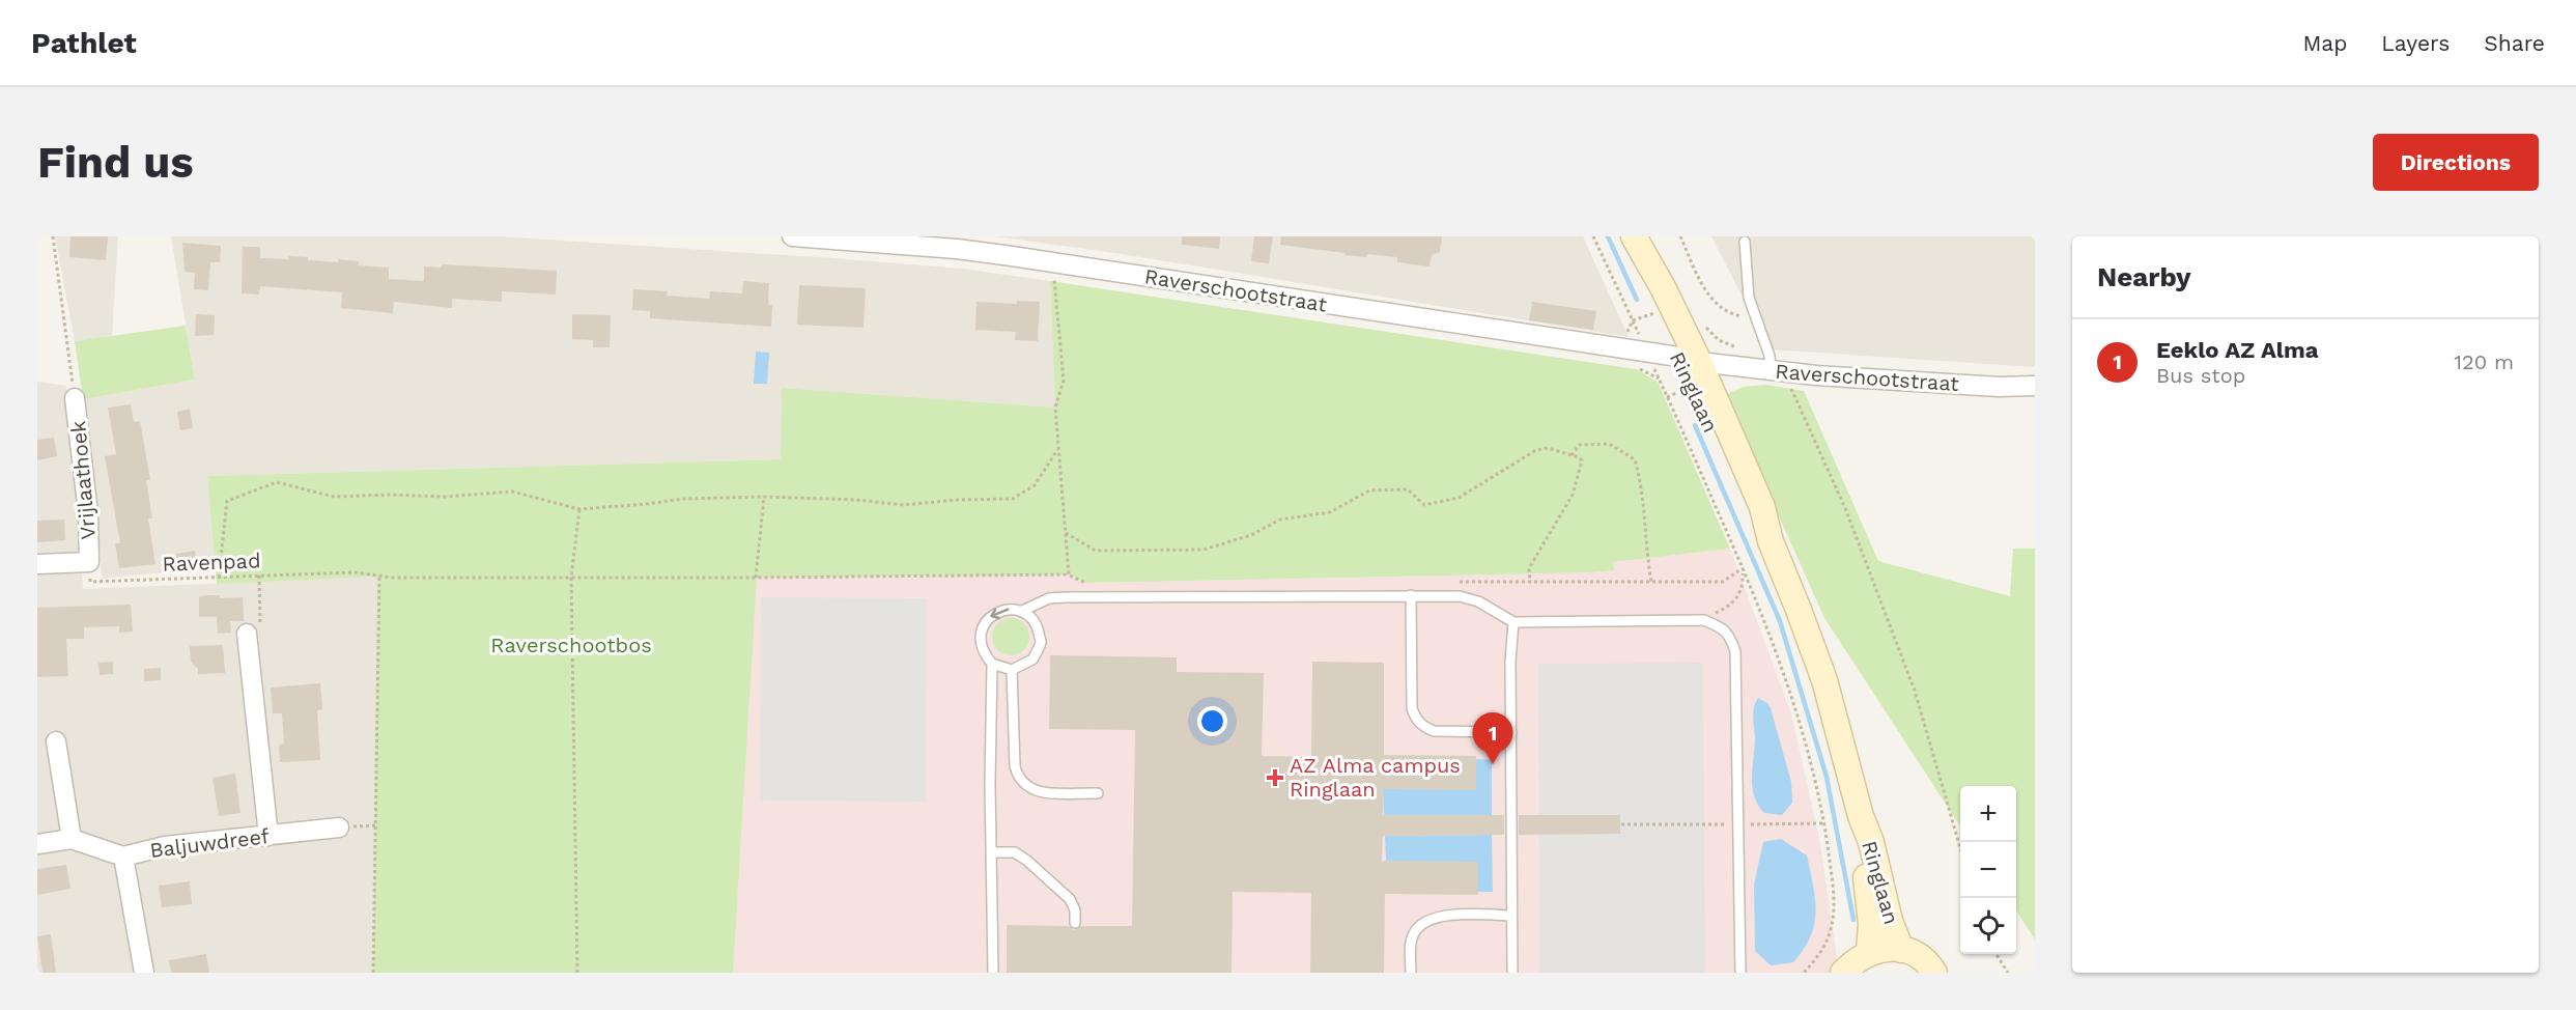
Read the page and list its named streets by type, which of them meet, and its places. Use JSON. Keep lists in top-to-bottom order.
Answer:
{
  "streets": {
    "main road": ["Ringlaan"],
    "street": ["Raverschootstraat", "Vrijlaathoek", "Baljuwdreef"],
    "path": ["Ravenpad"]
  },
  "crossings": [
    ["Raverschootstraat", "Ringlaan"],
    ["Vrijlaathoek", "Ravenpad"]
  ],
  "parks": ["Raverschootbos"],
  "places": {
    "health": ["AZ Alma campus Ringlaan"]
  },
  "page": {
    "header": "Pathlet",
    "nav": ["Map", "Layers", "Share"],
    "buttons": "Directions",
    "title": "Find us",
    "heading": "Nearby",
    "list": [
      {
        "mark": "1",
        "name": "Eeklo AZ Alma",
        "note": "Bus stop",
        "value": "120 m"
      }
    ],
    "pins": "1",
    "map_buttons": ["+", "−"]
  }
}
